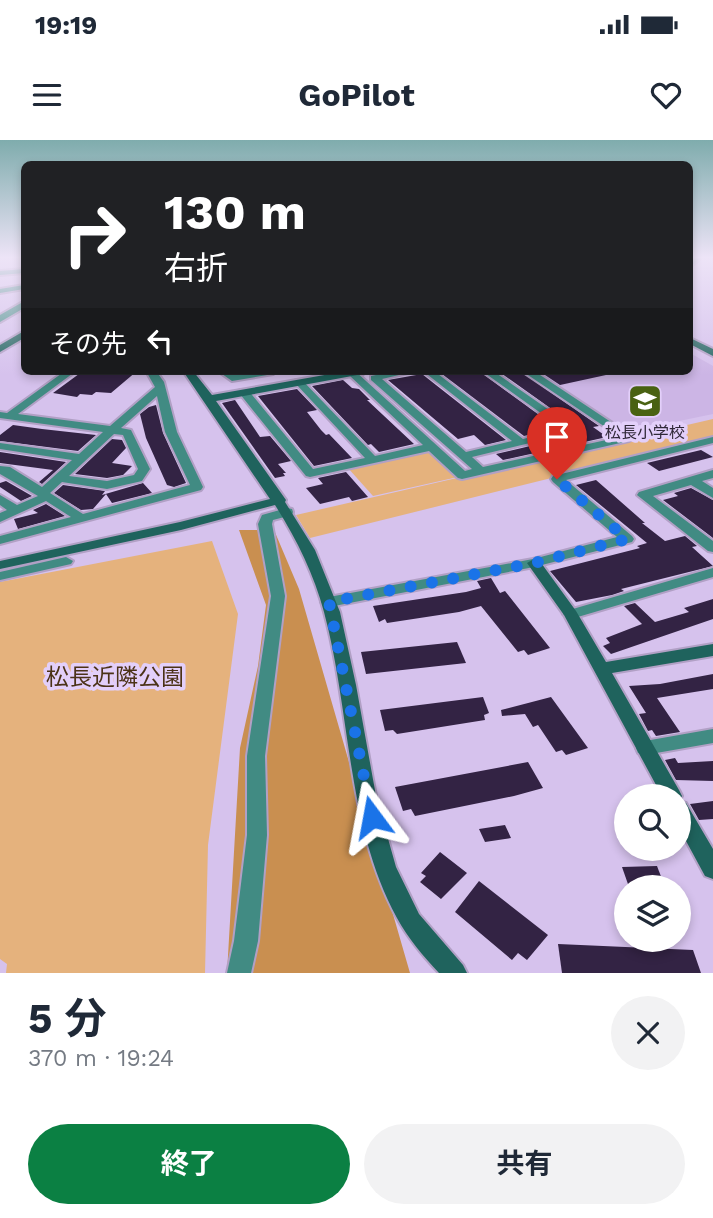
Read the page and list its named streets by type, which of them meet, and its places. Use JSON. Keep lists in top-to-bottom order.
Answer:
{
  "parks": ["松長近隣公園"],
  "places": {
    "school or university": ["松長小学校"]
  },
  "page": {
    "status": "19:19",
    "header": "GoPilot",
    "turn": ["130 m", "右折"],
    "then": "その先",
    "heading": ["5 分", "370 m · 19:24"],
    "buttons": ["終了", "共有"]
  }
}
